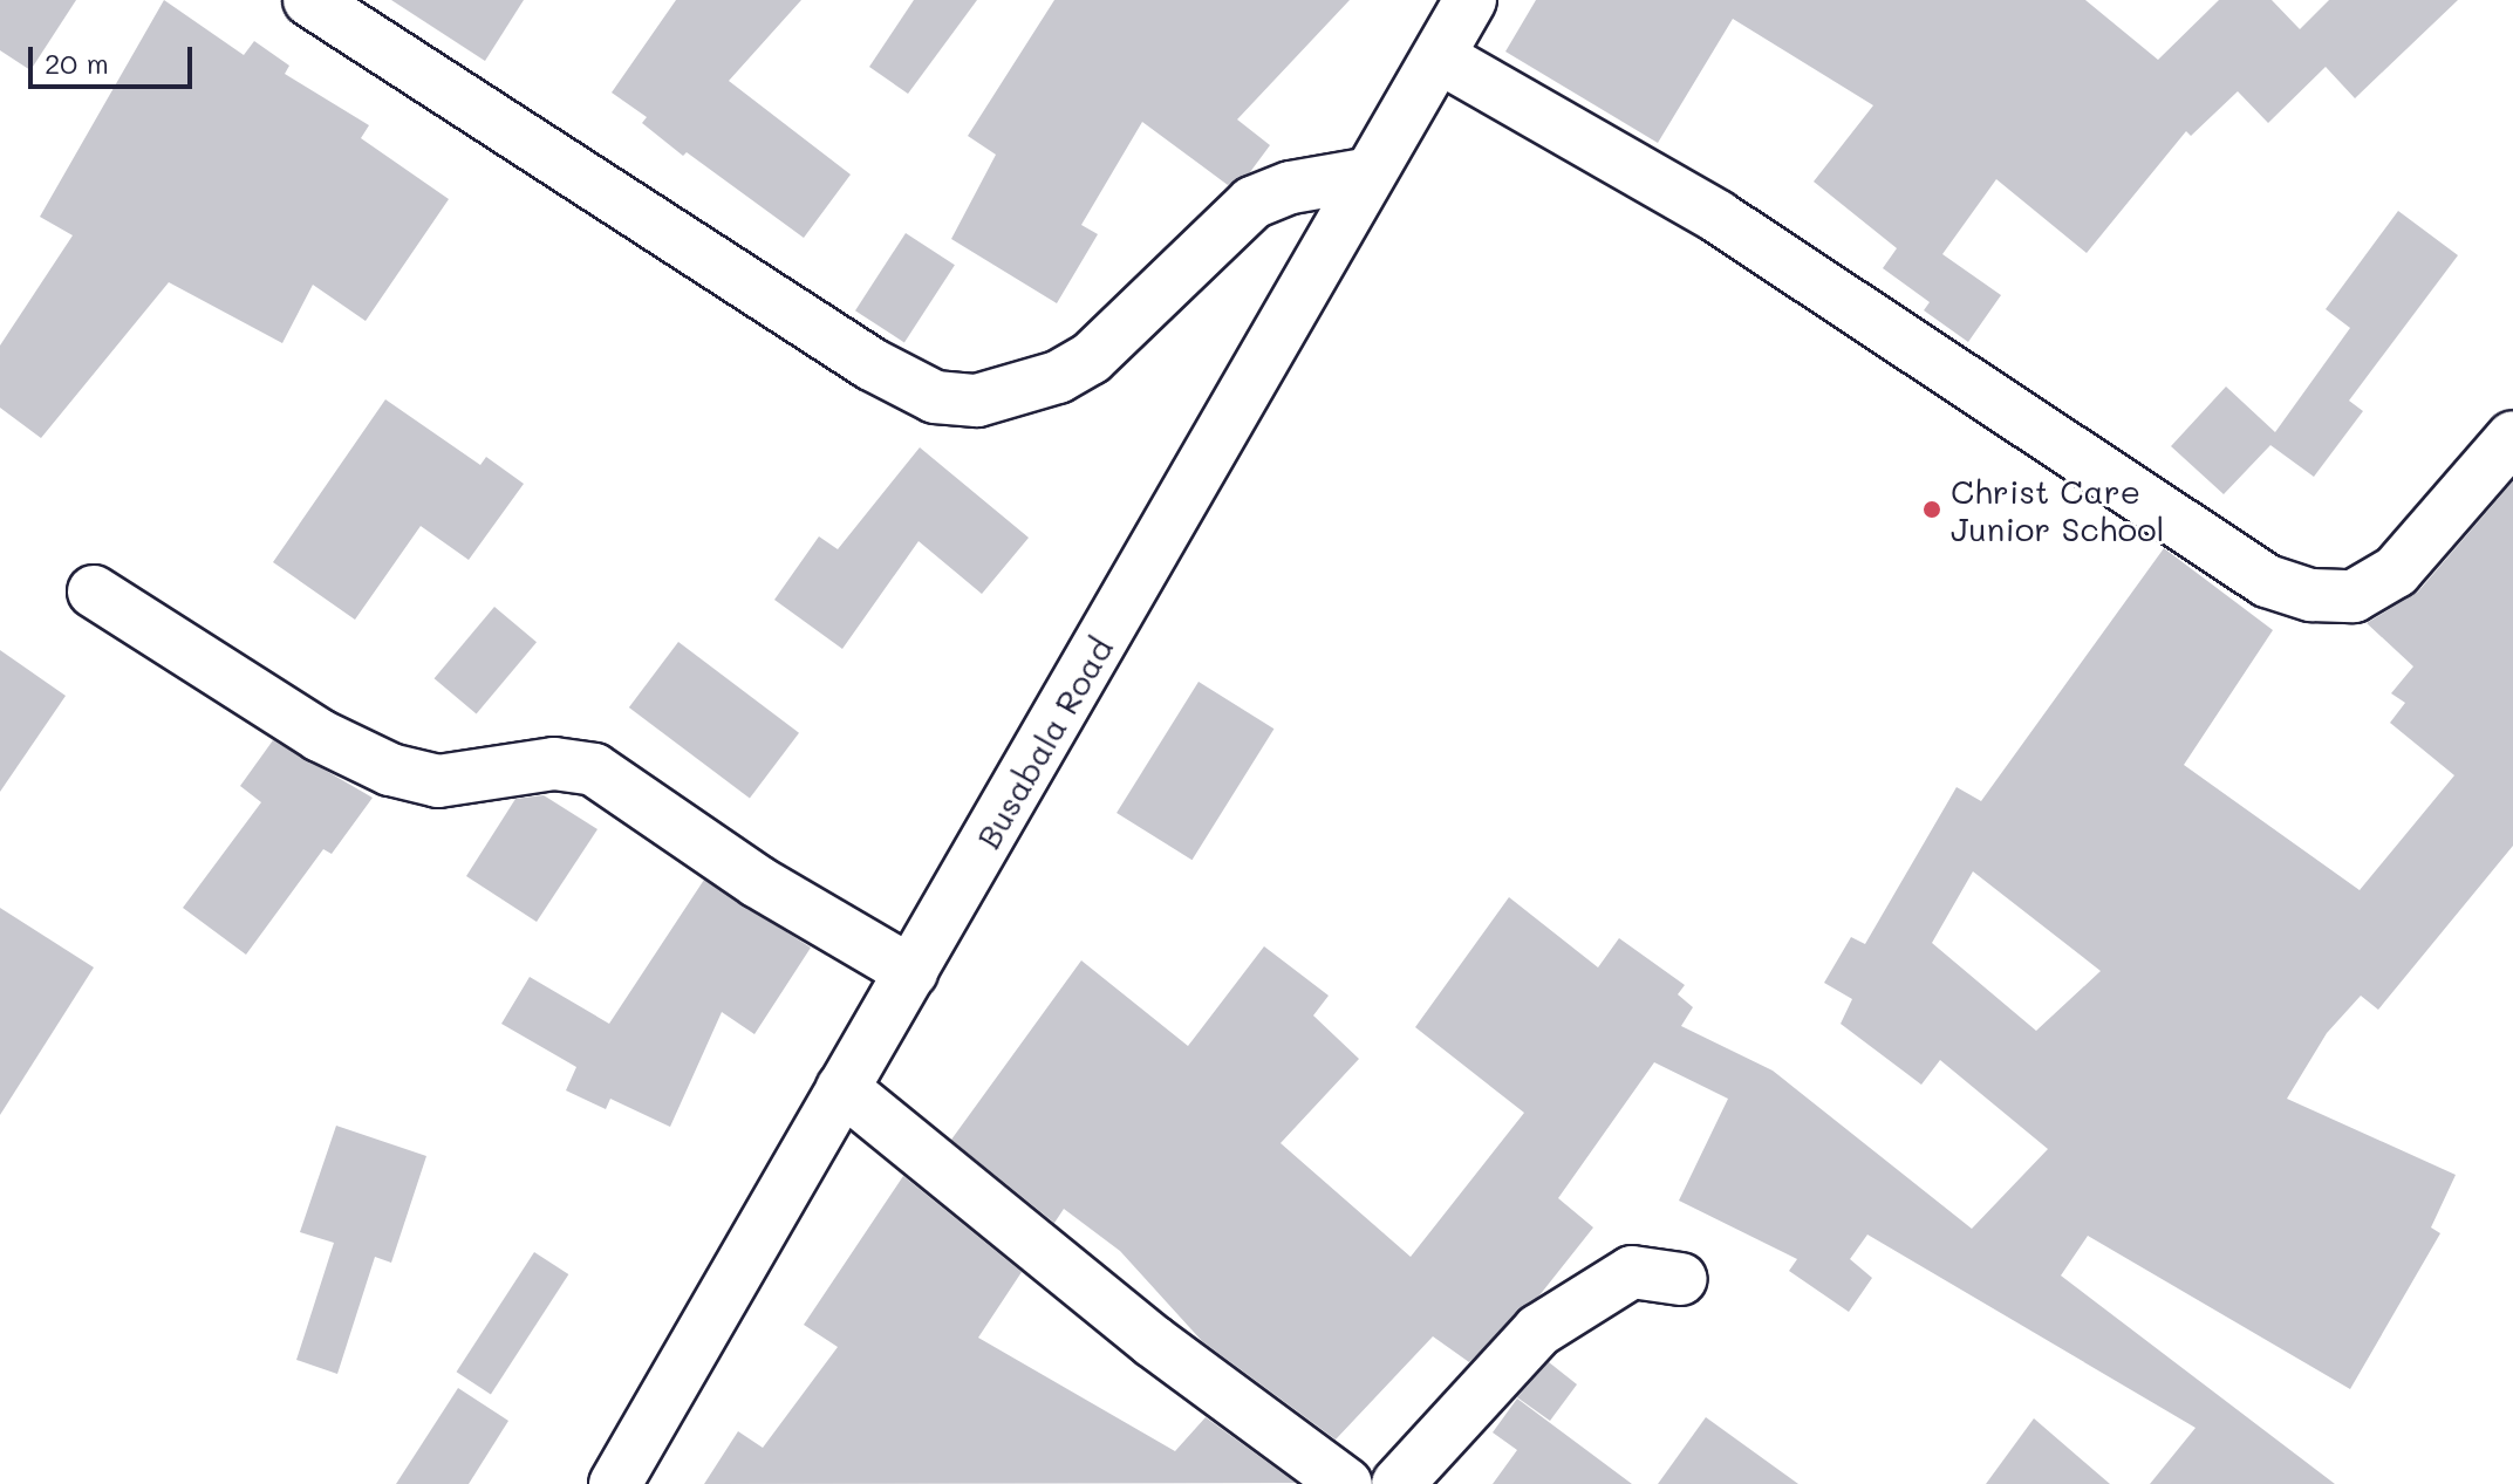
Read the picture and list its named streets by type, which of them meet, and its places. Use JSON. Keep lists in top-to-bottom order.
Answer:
{
  "streets": {
    "street": ["Busabala Road"]
  },
  "places": ["Christ Care Junior School"],
  "scale_bar": "20 m"
}
